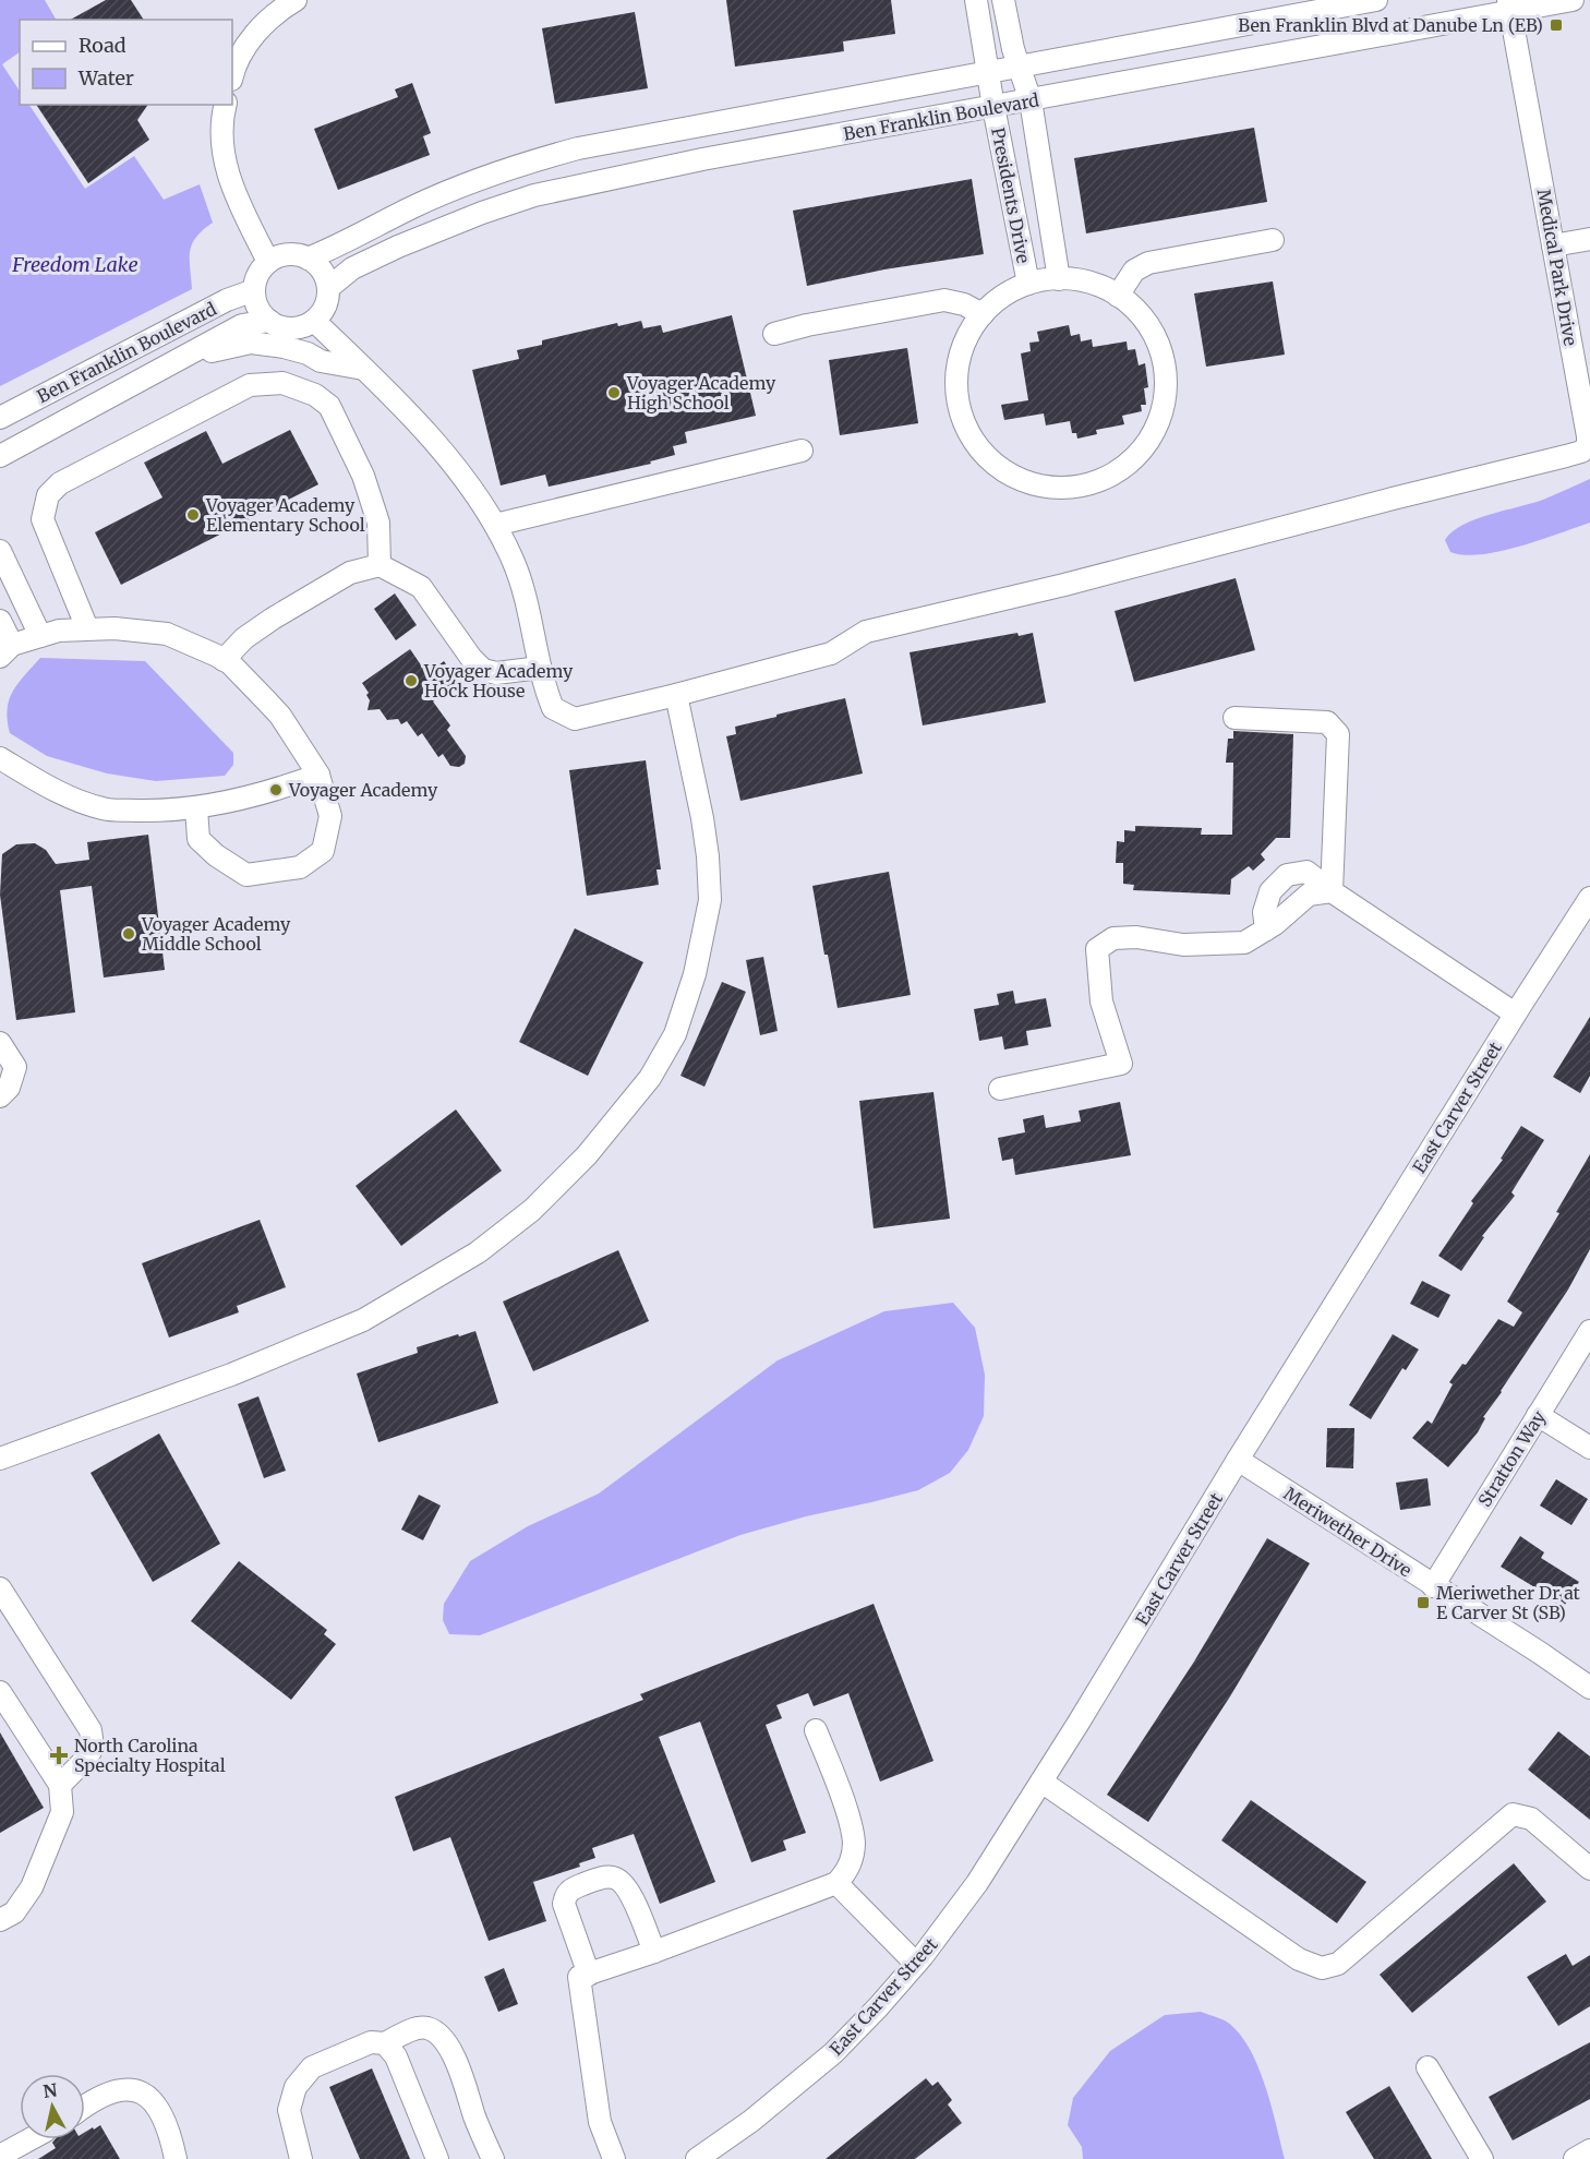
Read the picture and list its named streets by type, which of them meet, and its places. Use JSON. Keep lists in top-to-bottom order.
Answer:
{
  "streets": {
    "street": [
      "Ben Franklin Boulevard",
      "Presidents Drive",
      "Medical Park Drive",
      "East Carver Street",
      "Stratton Way",
      "Meriwether Drive"
    ]
  },
  "crossings": [
    ["Ben Franklin Boulevard", "Presidents Drive"],
    ["Ben Franklin Boulevard", "Medical Park Drive"],
    ["East Carver Street", "Meriwether Drive"],
    ["Stratton Way", "Meriwether Drive"]
  ],
  "water": ["Freedom Lake"],
  "places": {
    "transit": ["Ben Franklin Blvd at Danube Ln (EB)", "Meriwether Dr at E Carver St (SB)"],
    "other": [
      "Voyager Academy High School",
      "Voyager Academy Elementary School",
      "Voyager Academy Hock House",
      "Voyager Academy",
      "Voyager Academy Middle School"
    ],
    "health": ["North Carolina Specialty Hospital"]
  },
  "legend": ["Road", "Water"],
  "north": "top"
}
